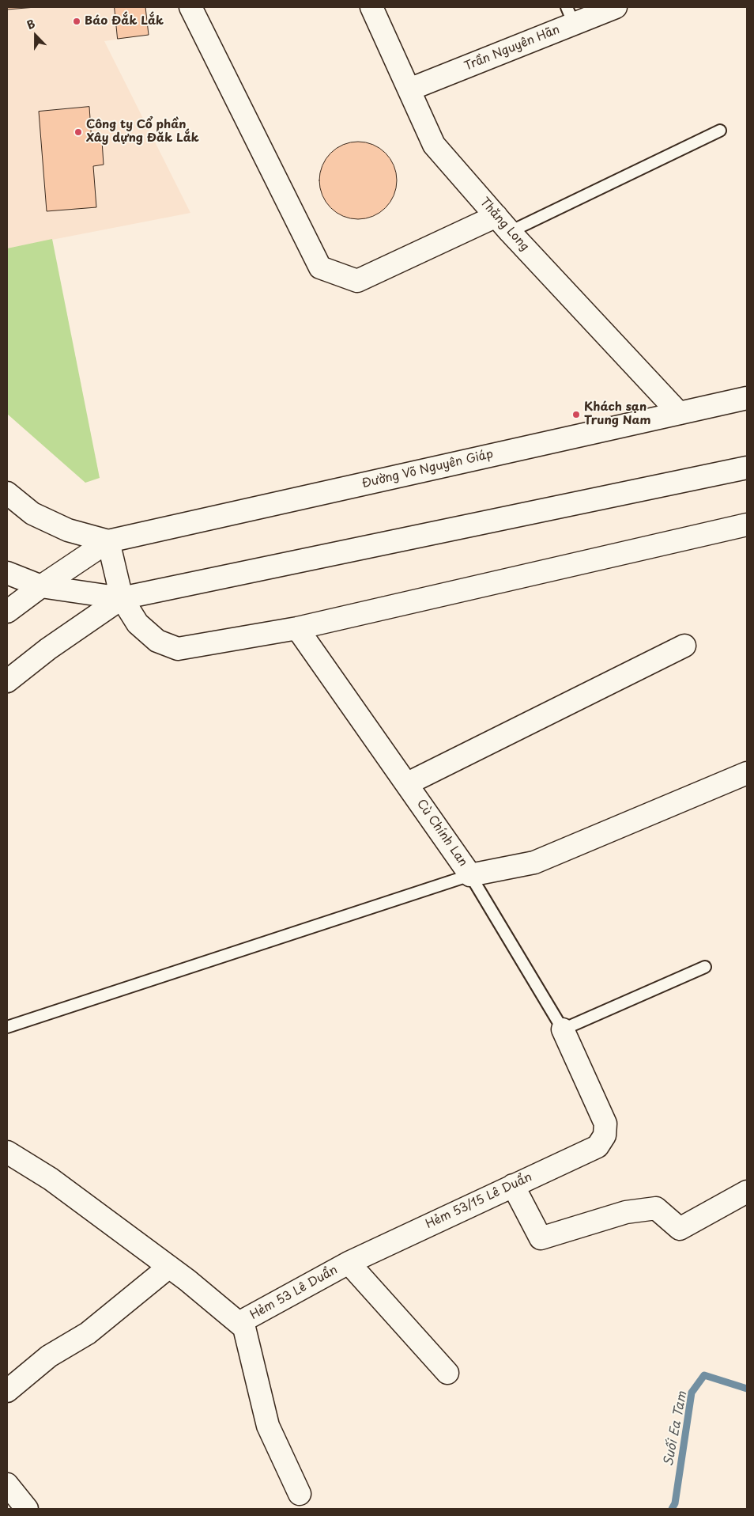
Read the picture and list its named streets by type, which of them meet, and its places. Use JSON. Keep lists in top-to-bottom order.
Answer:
{
  "streets": {
    "street": [
      "Trần Nguyên Hãn",
      "Thăng Long",
      "Đường Võ Nguyên Giáp",
      "Cù Chính Lan",
      "Hẻm 53/15 Lê Duẩn",
      "Hẻm 53 Lê Duẩn"
    ]
  },
  "crossings": [
    ["Trần Nguyên Hãn", "Thăng Long"],
    ["Thăng Long", "Đường Võ Nguyên Giáp"],
    ["Hẻm 53/15 Lê Duẩn", "Hẻm 53 Lê Duẩn"]
  ],
  "water": ["Suối Ea Tam"],
  "places": ["Báo Đắk Lắk", "Công ty Cổ phần Xây dựng Đăk Lắk", "Khách sạn Trung Nam"],
  "north": "top"
}
